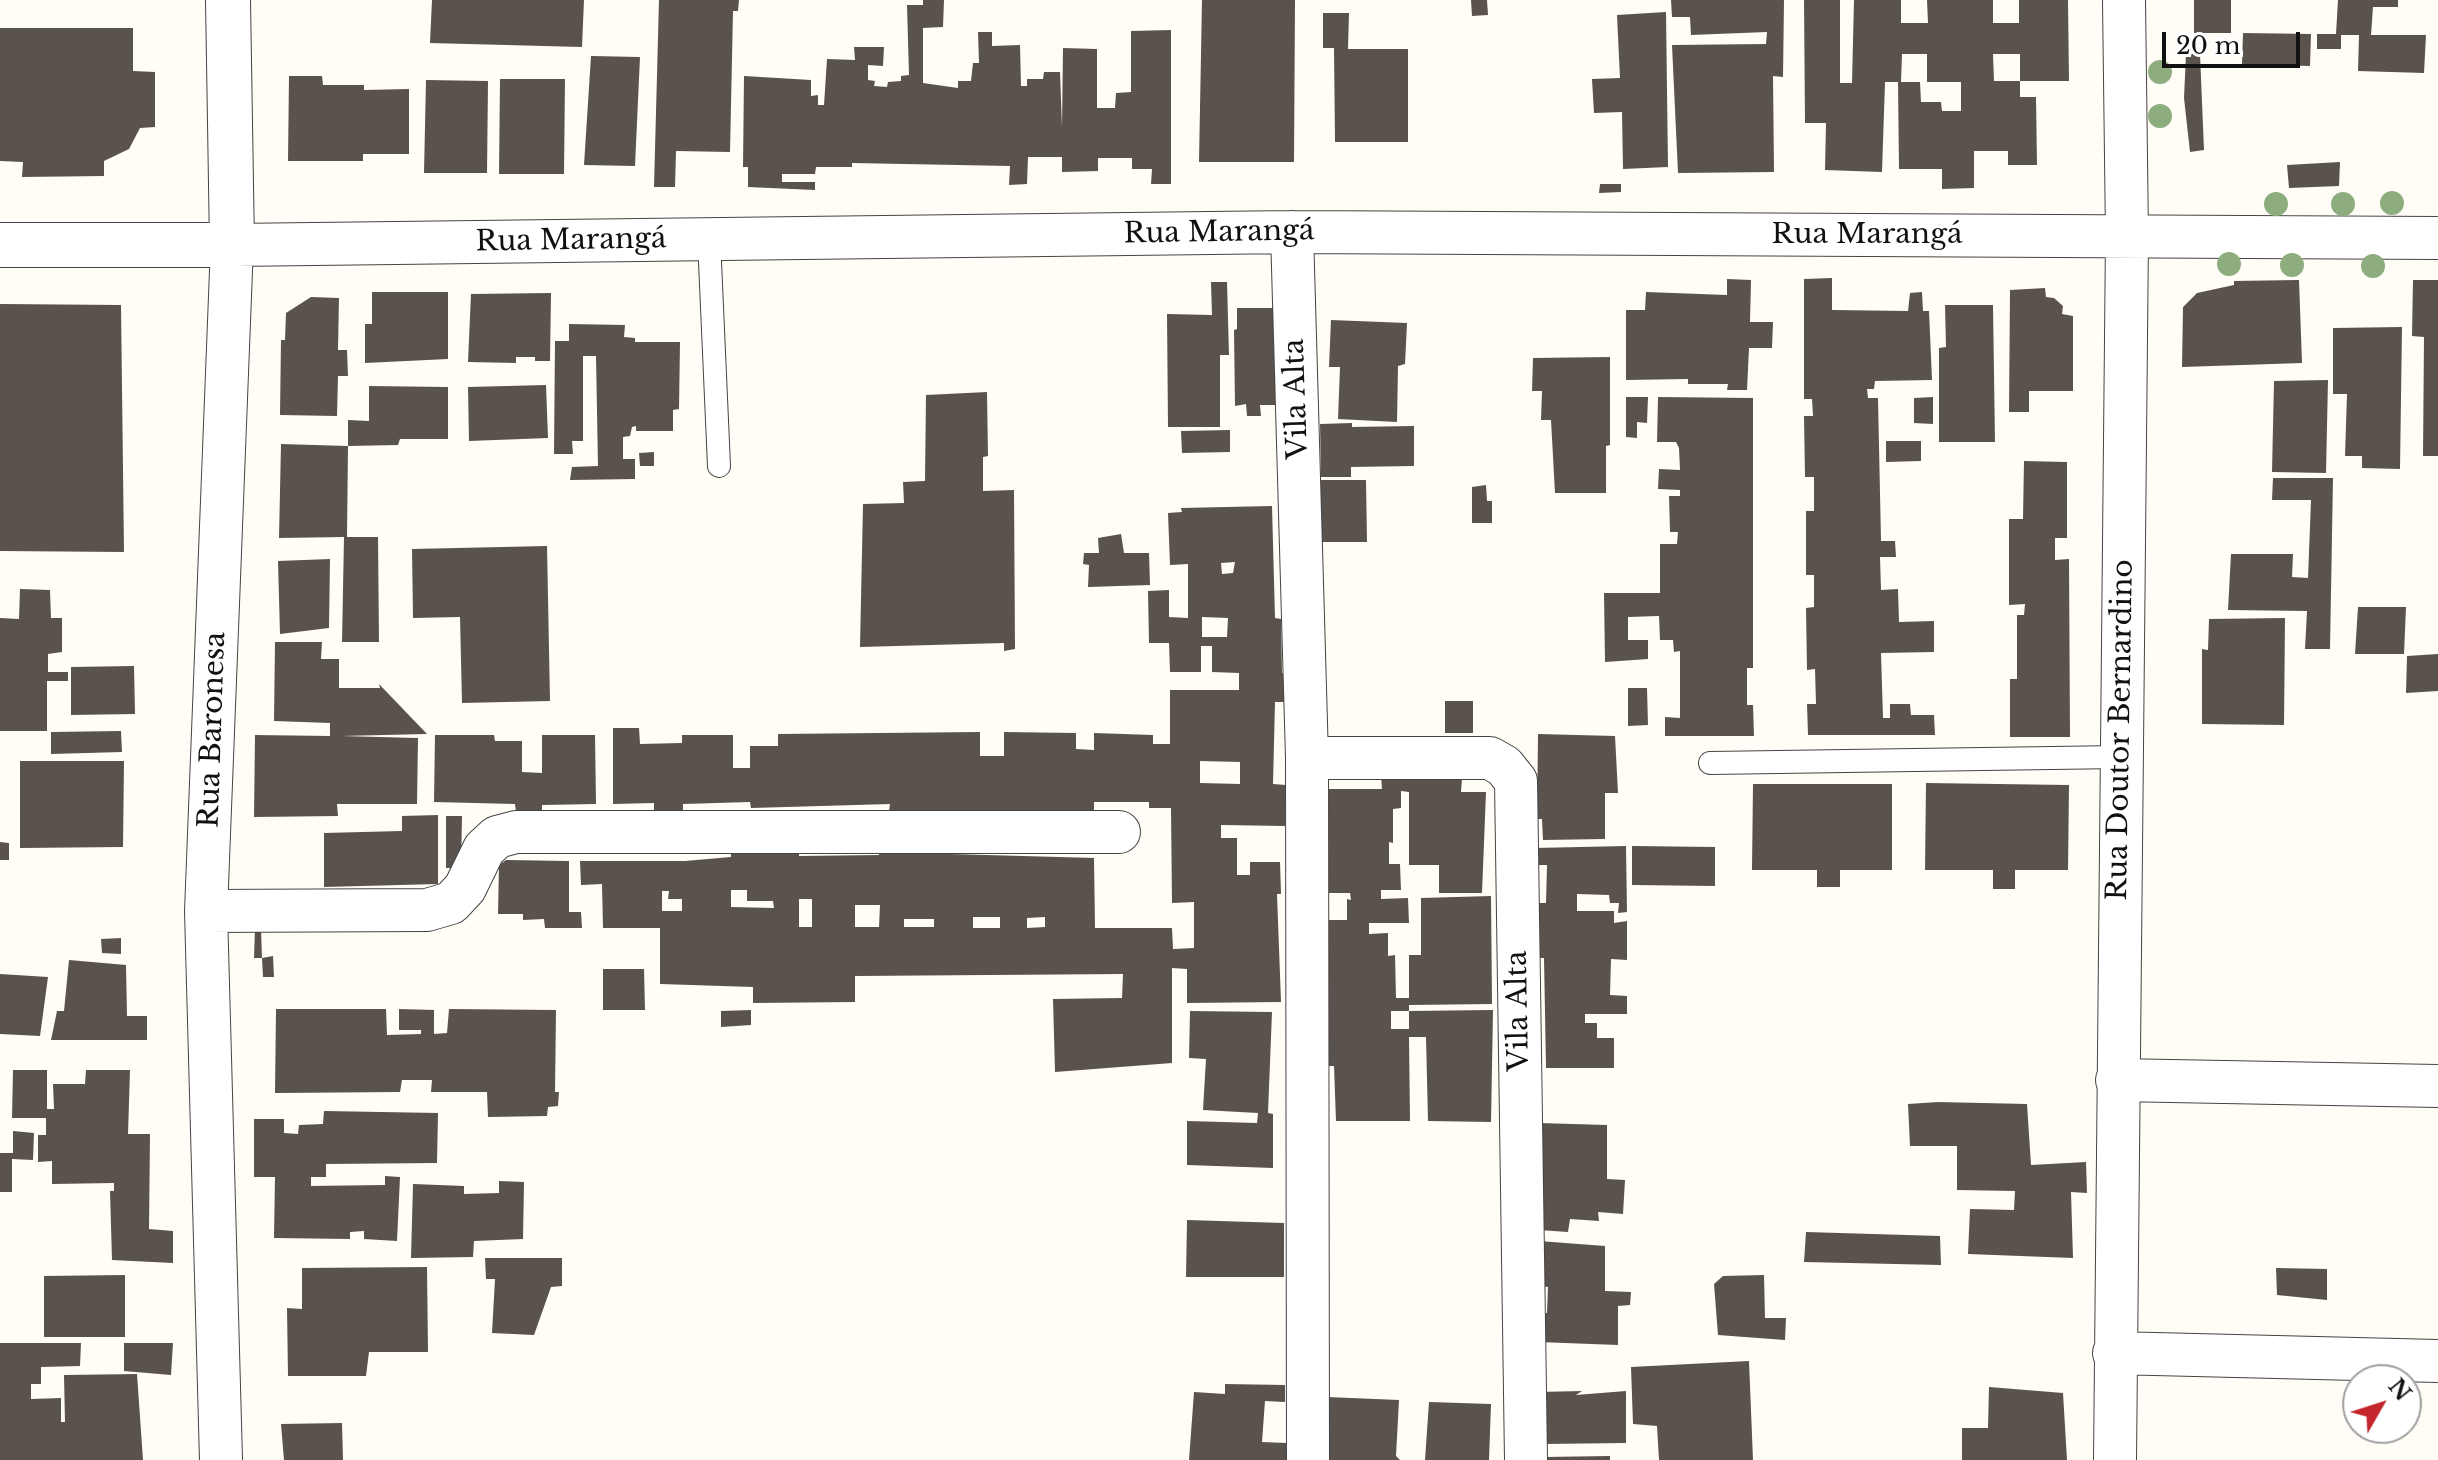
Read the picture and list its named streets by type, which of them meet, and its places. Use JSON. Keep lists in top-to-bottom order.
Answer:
{
  "streets": {
    "street": [
      "Rua Marangá",
      "Vila Alta",
      "Rua Baronesa",
      "Rua Doutor Bernardino"
    ]
  },
  "crossings": [
    ["Rua Marangá", "Vila Alta"],
    ["Rua Marangá", "Rua Baronesa"],
    ["Rua Marangá", "Rua Doutor Bernardino"]
  ],
  "scale_bar": "20 m",
  "north": "top right"
}
